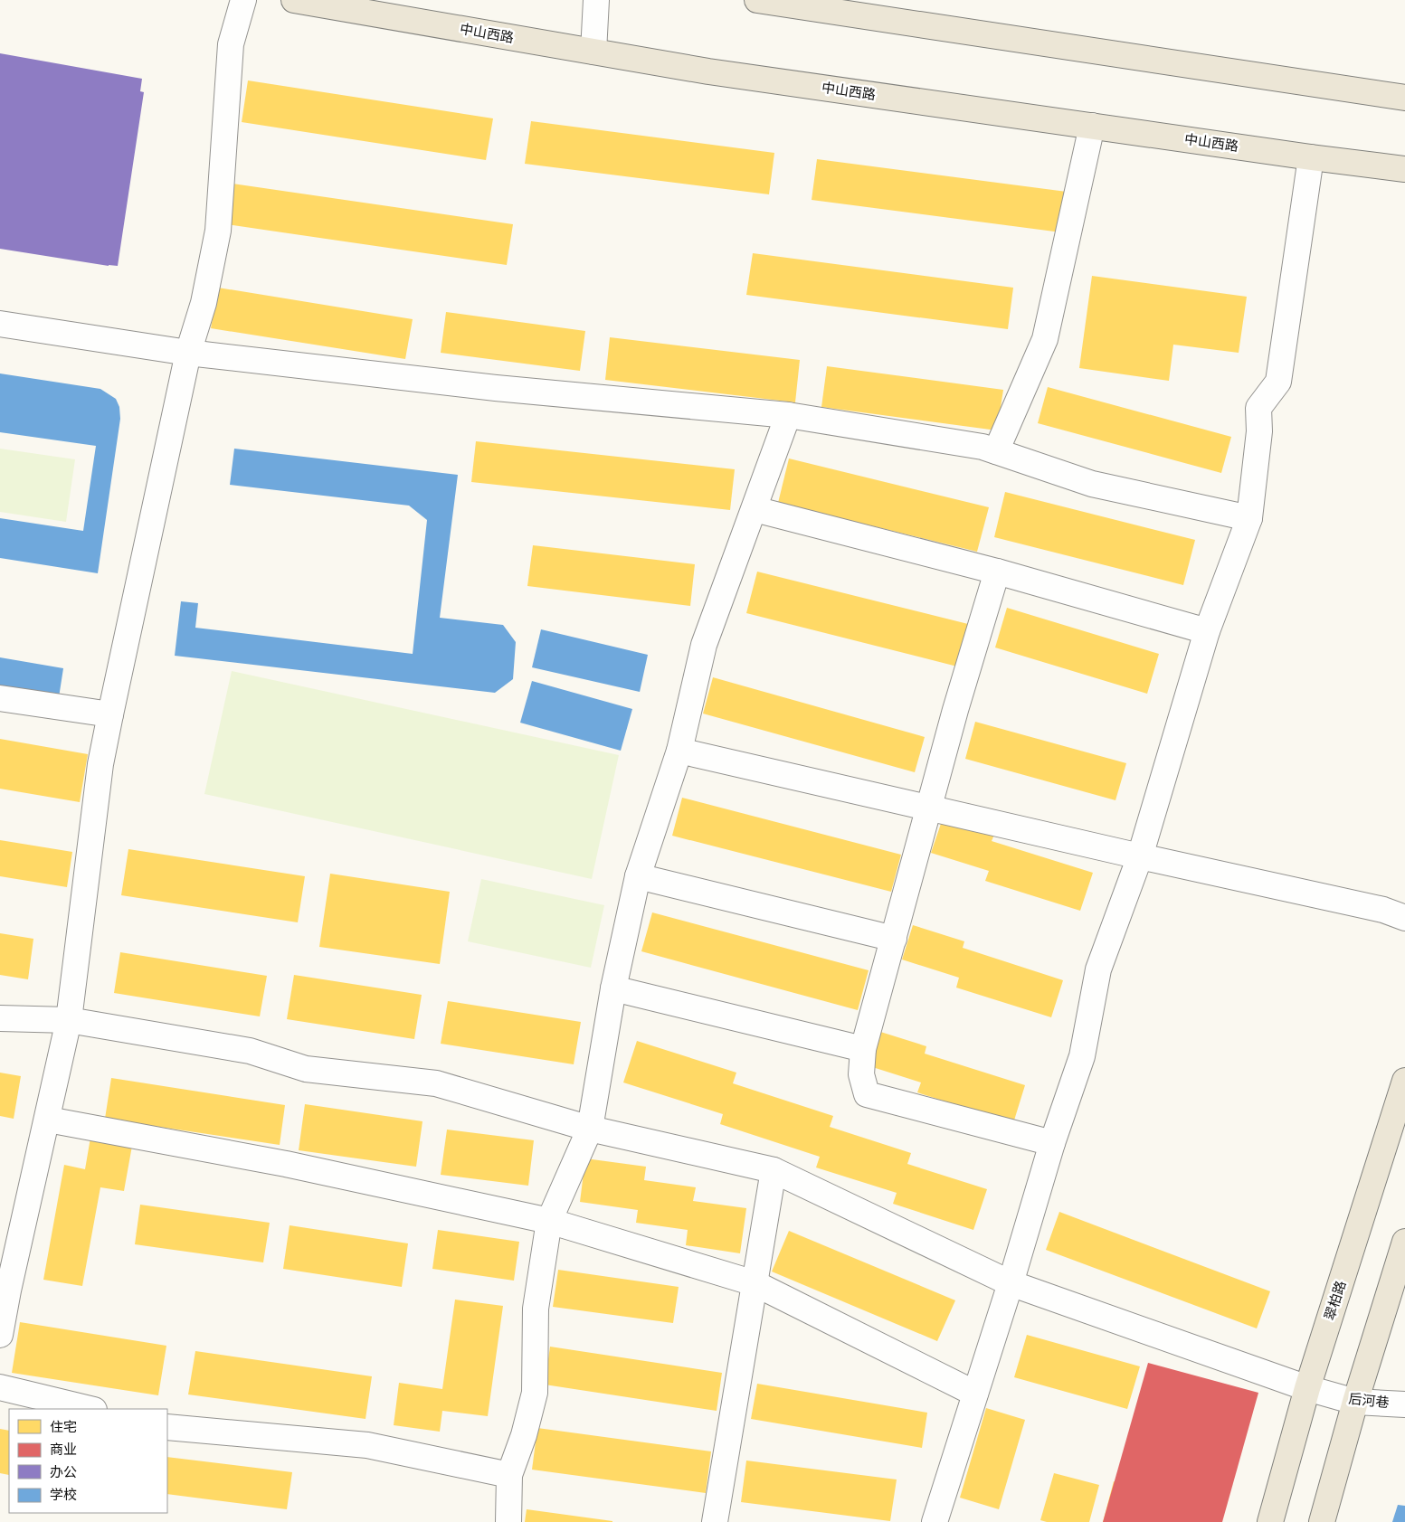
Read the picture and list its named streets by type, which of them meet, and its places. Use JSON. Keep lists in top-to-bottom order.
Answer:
{
  "streets": {
    "main road": ["中山西路", "翠柏路"],
    "street": ["后河巷"]
  },
  "crossings": [
    ["翠柏路", "后河巷"]
  ],
  "legend": [
    "住宅",
    "商业",
    "办公",
    "学校"
  ]
}
